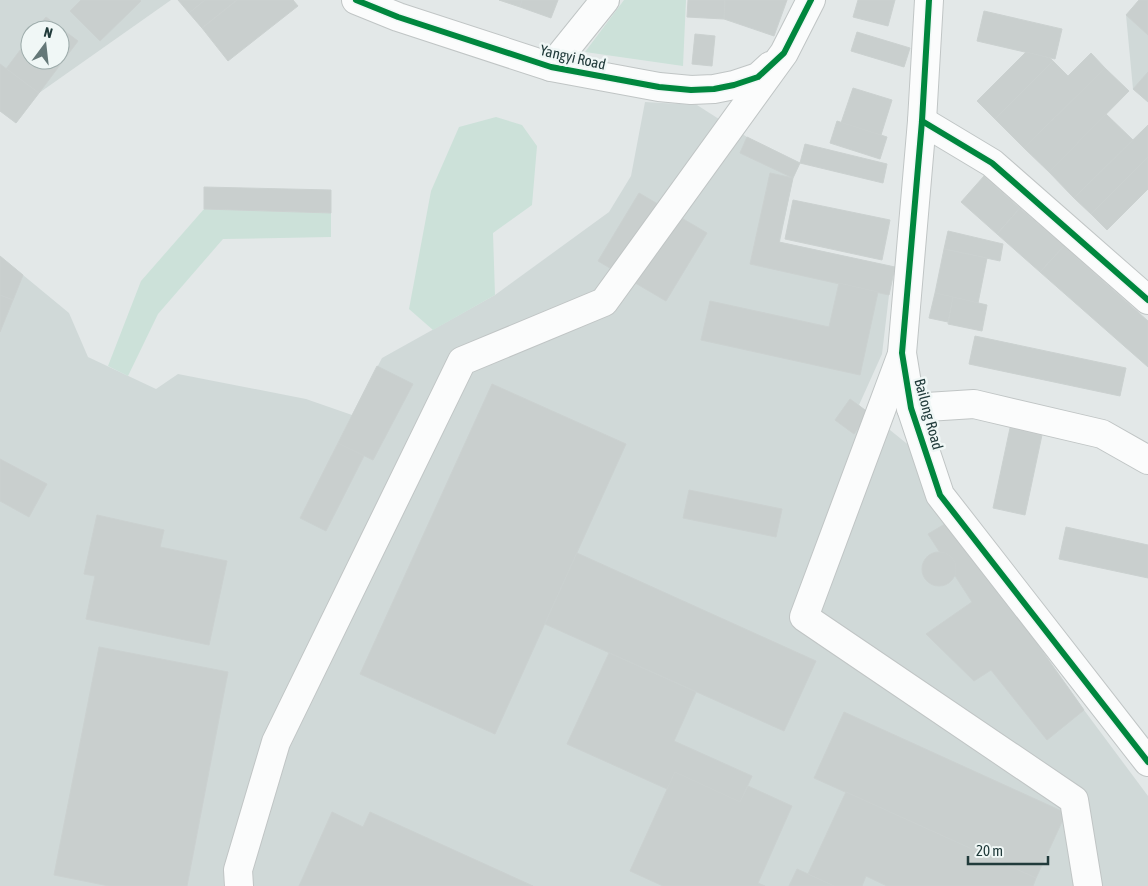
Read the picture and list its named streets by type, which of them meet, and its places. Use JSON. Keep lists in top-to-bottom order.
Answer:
{
  "streets": {
    "street": ["Yangyi Road", "Bailong Road"]
  },
  "scale_bar": "20 m",
  "north": "top"
}
